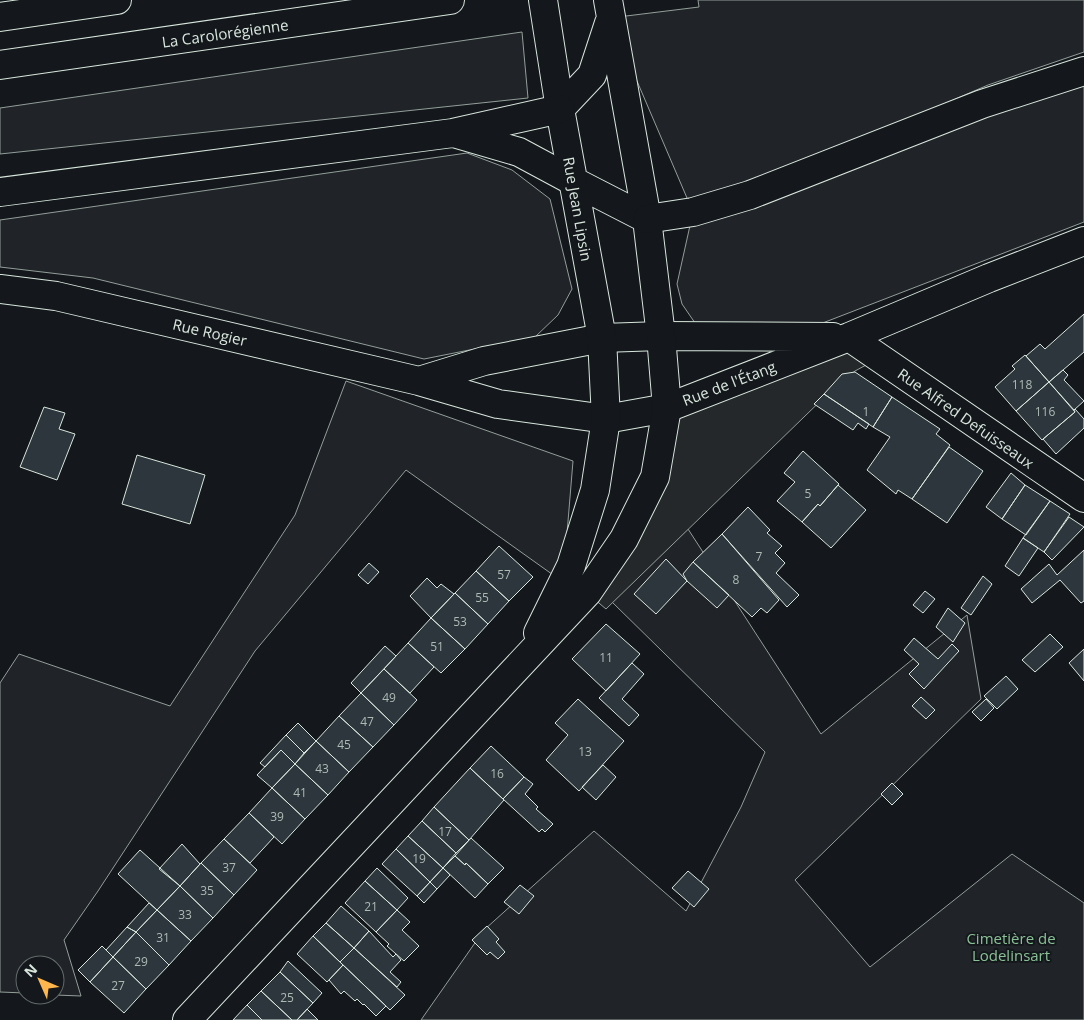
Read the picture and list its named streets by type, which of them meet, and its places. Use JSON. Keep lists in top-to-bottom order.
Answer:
{
  "streets": {
    "main road": [
      "La Carolorégienne",
      "Rue Jean Lipsin",
      "Rue Rogier",
      "Rue de l'Étang",
      "Rue Alfred Defuisseaux"
    ]
  },
  "crossings": [
    ["Rue Jean Lipsin", "Rue Rogier"],
    ["Rue Jean Lipsin", "Rue de l'Étang"],
    ["Rue Rogier", "Rue de l'Étang"],
    ["Rue de l'Étang", "Rue Alfred Defuisseaux"]
  ],
  "parks": ["Cimetière de Lodelinsart"],
  "house_numbers": [
    "118",
    "1",
    "116",
    "5",
    "7",
    "57",
    "8",
    "55",
    "53",
    "51",
    "11",
    "49",
    "47",
    "45",
    "13",
    "43",
    "16",
    "41",
    "39",
    "17",
    "19",
    "37",
    "35",
    "21",
    "33",
    "31",
    "29",
    "27",
    "25"
  ],
  "north": "top left"
}
